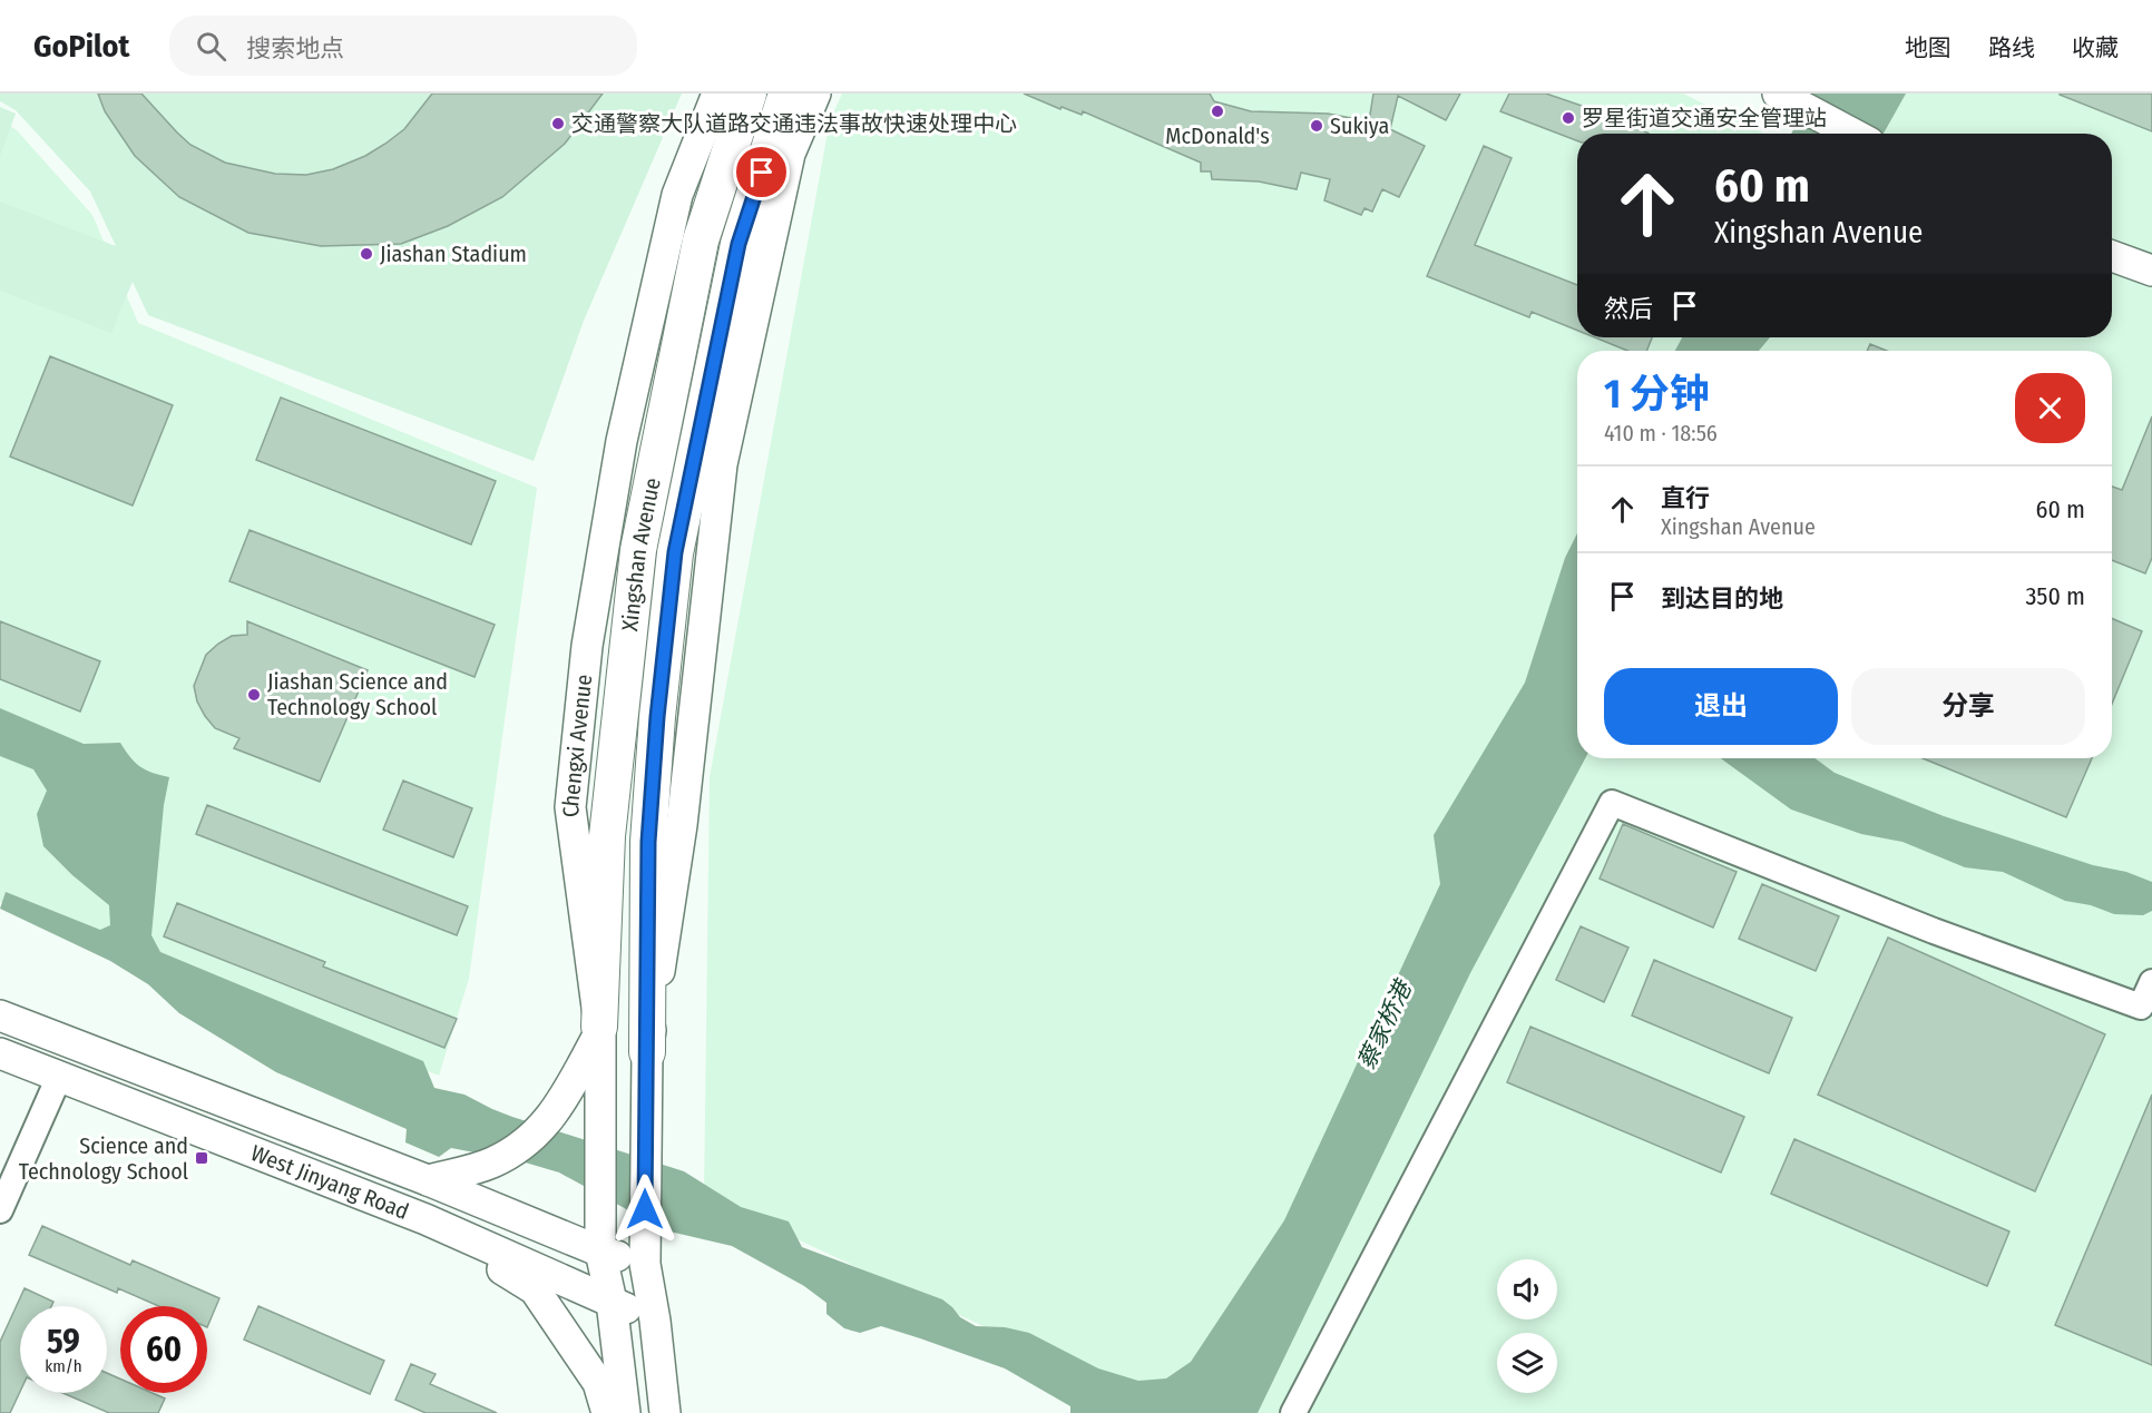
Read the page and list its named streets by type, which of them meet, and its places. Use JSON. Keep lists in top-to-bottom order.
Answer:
{
  "streets": {
    "highway": ["Xingshan Avenue"],
    "main road": ["Chengxi Avenue", "West Jinyang Road"]
  },
  "crossings": [
    ["Xingshan Avenue", "Chengxi Avenue"],
    ["Chengxi Avenue", "West Jinyang Road"]
  ],
  "water": ["蔡家桥港"],
  "places": {
    "other": [
      "McDonald's",
      "罗星街道交通安全管理站",
      "交通警察大队道路交通违法事故快速处理中心",
      "Sukiya",
      "Jiashan Stadium",
      "Jiashan Science and Technology School"
    ],
    "transit": ["Science and Technology School"]
  },
  "page": {
    "header": "GoPilot",
    "search": "搜索地点",
    "nav": ["地图", "路线", "收藏"],
    "turn": ["60 m", "Xingshan Avenue"],
    "then": "然后",
    "heading": ["1 分钟", "410 m · 18:56"],
    "list": [
      {
        "name": "直行",
        "note": "Xingshan Avenue",
        "value": "60 m"
      },
      {
        "name": "到达目的地",
        "value": "350 m"
      }
    ],
    "buttons": ["退出", "分享"],
    "speed": "59 km/h",
    "limit": "60"
  }
}
